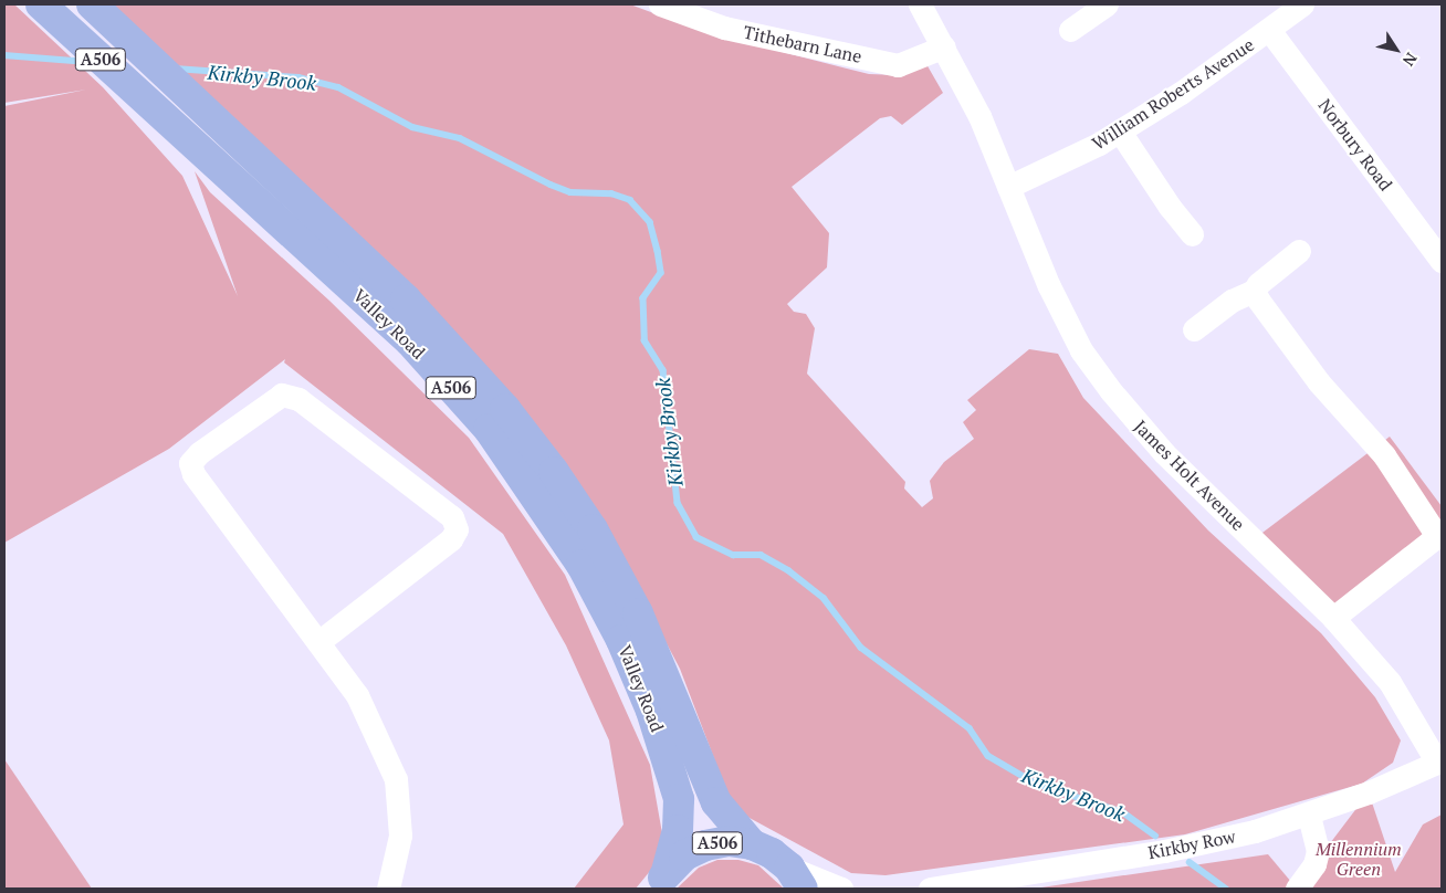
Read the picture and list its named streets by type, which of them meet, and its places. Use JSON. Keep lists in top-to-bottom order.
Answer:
{
  "streets": {
    "main road": ["A506", "Valley Road"],
    "street": [
      "Tithebarn Lane",
      "William Roberts Avenue",
      "Norbury Road",
      "James Holt Avenue",
      "Kirkby Row"
    ]
  },
  "crossings": [
    ["Tithebarn Lane", "James Holt Avenue"],
    ["A506", "Valley Road"],
    ["William Roberts Avenue", "Norbury Road"],
    ["William Roberts Avenue", "James Holt Avenue"],
    ["James Holt Avenue", "Kirkby Row"]
  ],
  "water": ["Kirkby Brook"],
  "parks": ["Millennium Green"],
  "north": "bottom right"
}
